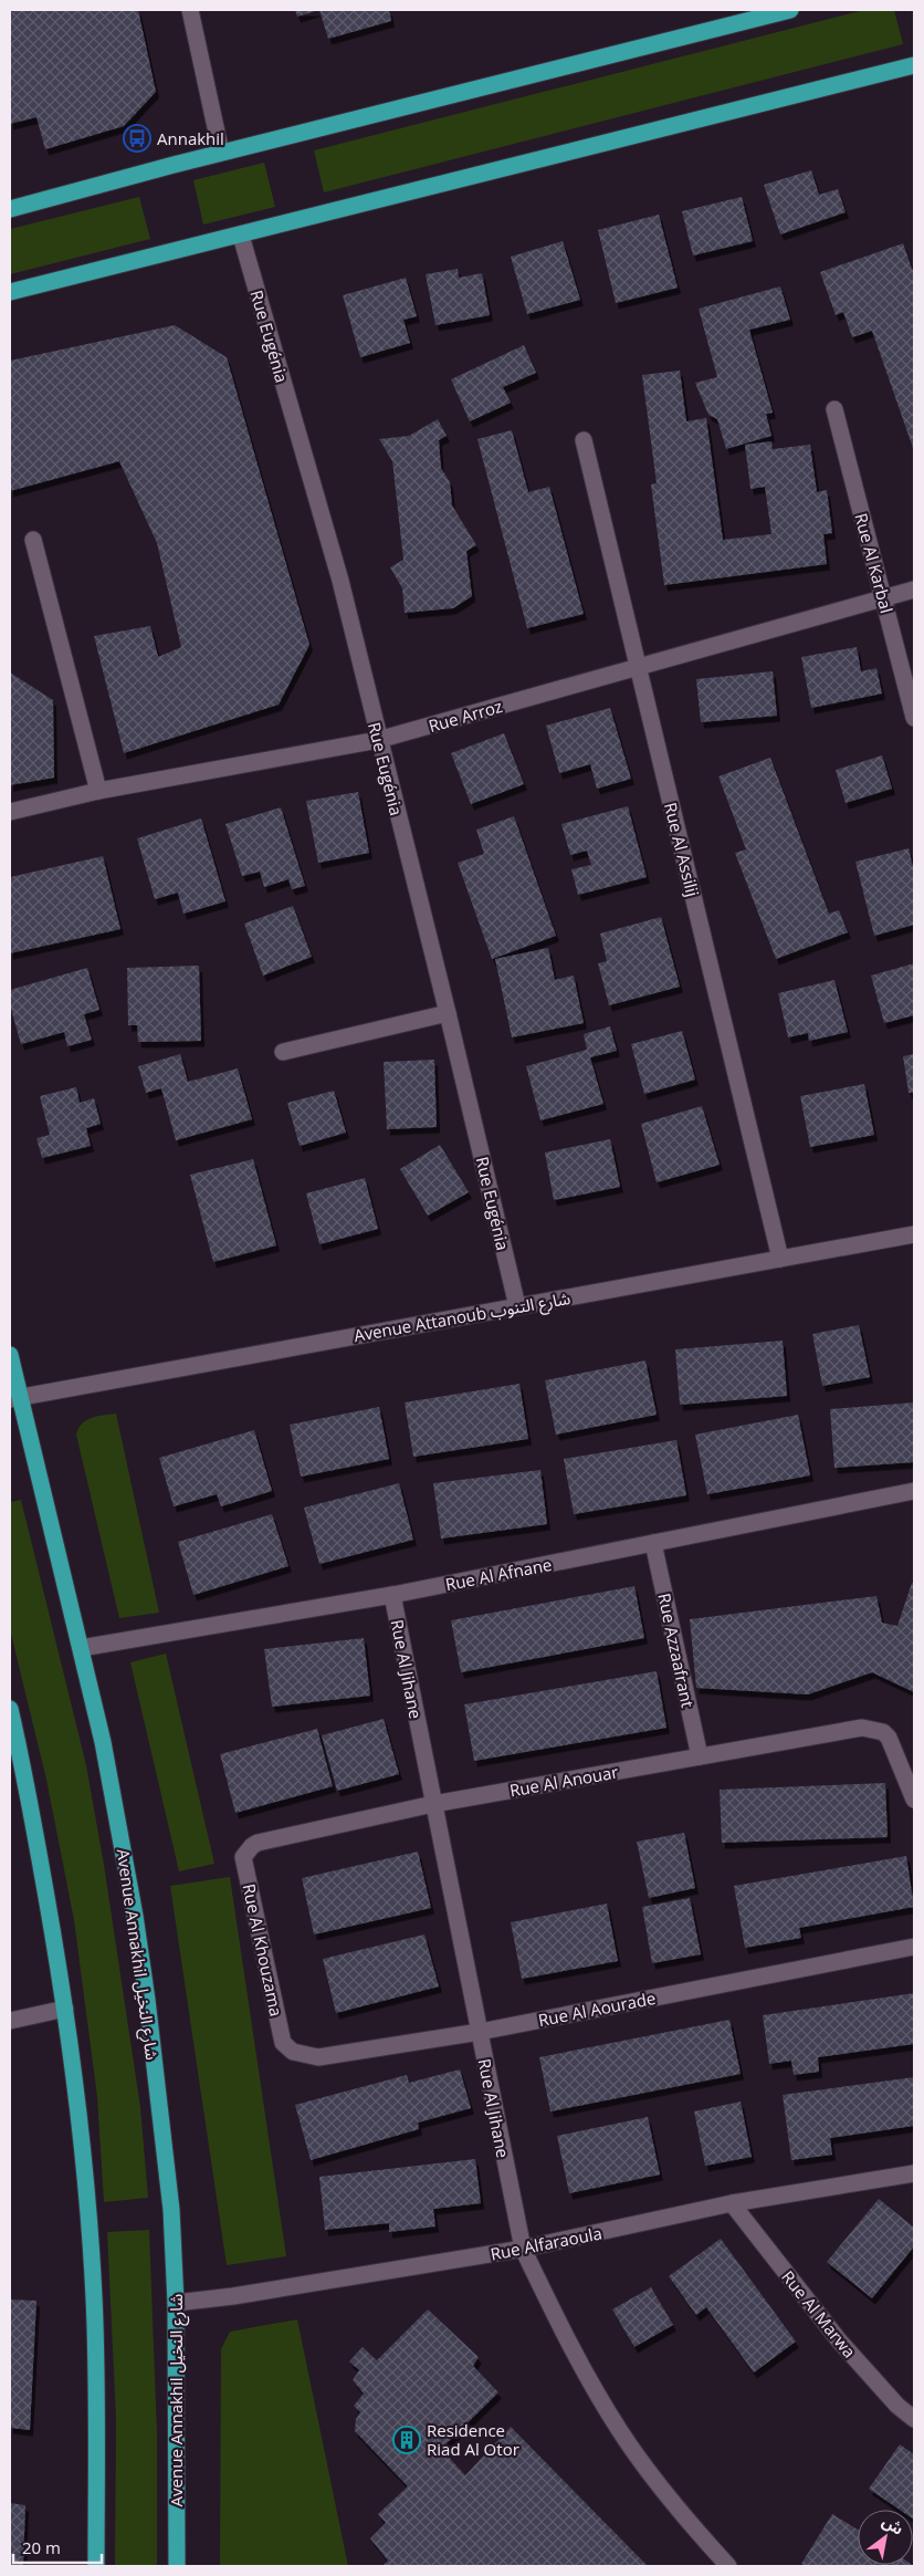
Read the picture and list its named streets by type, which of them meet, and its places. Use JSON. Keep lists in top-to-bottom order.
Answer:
{
  "streets": {
    "main road": ["Avenue Annakhil شارع النخيل"],
    "street": [
      "Rue Eugénia",
      "Rue Al Karbal",
      "Rue Arroz",
      "Rue Al Assilij",
      "Avenue Attanoub شارع التنوب",
      "Rue Al Afnane",
      "Rue Azzaafrant",
      "Rue Al Jihane",
      "Rue Al Anouar",
      "Rue Al Khouzama",
      "Rue Al Aourade",
      "Rue Alfaraoula",
      "Rue Al Marwa"
    ]
  },
  "crossings": [
    ["Rue Eugénia", "Rue Arroz"],
    ["Rue Eugénia", "Avenue Attanoub شارع التنوب"],
    ["Rue Al Karbal", "Rue Arroz"],
    ["Rue Arroz", "Rue Al Assilij"],
    ["Rue Al Assilij", "Avenue Attanoub شارع التنوب"],
    ["Avenue Attanoub شارع التنوب", "Avenue Annakhil شارع النخيل"],
    ["Rue Al Afnane", "Rue Azzaafrant"],
    ["Rue Al Afnane", "Rue Al Jihane"],
    ["Rue Al Afnane", "Avenue Annakhil شارع النخيل"],
    ["Rue Azzaafrant", "Rue Al Anouar"],
    ["Rue Al Jihane", "Rue Al Anouar"],
    ["Rue Al Jihane", "Rue Al Aourade"],
    ["Rue Al Jihane", "Rue Alfaraoula"],
    ["Rue Al Anouar", "Rue Al Khouzama"],
    ["Rue Al Khouzama", "Rue Al Aourade"],
    ["Avenue Annakhil شارع النخيل", "Rue Alfaraoula"],
    ["Rue Alfaraoula", "Rue Al Marwa"]
  ],
  "places": {
    "bus stop": ["Annakhil"],
    "building": ["Residence Riad Al Otor"]
  },
  "scale_bar": "20 m",
  "north": "top right"
}
